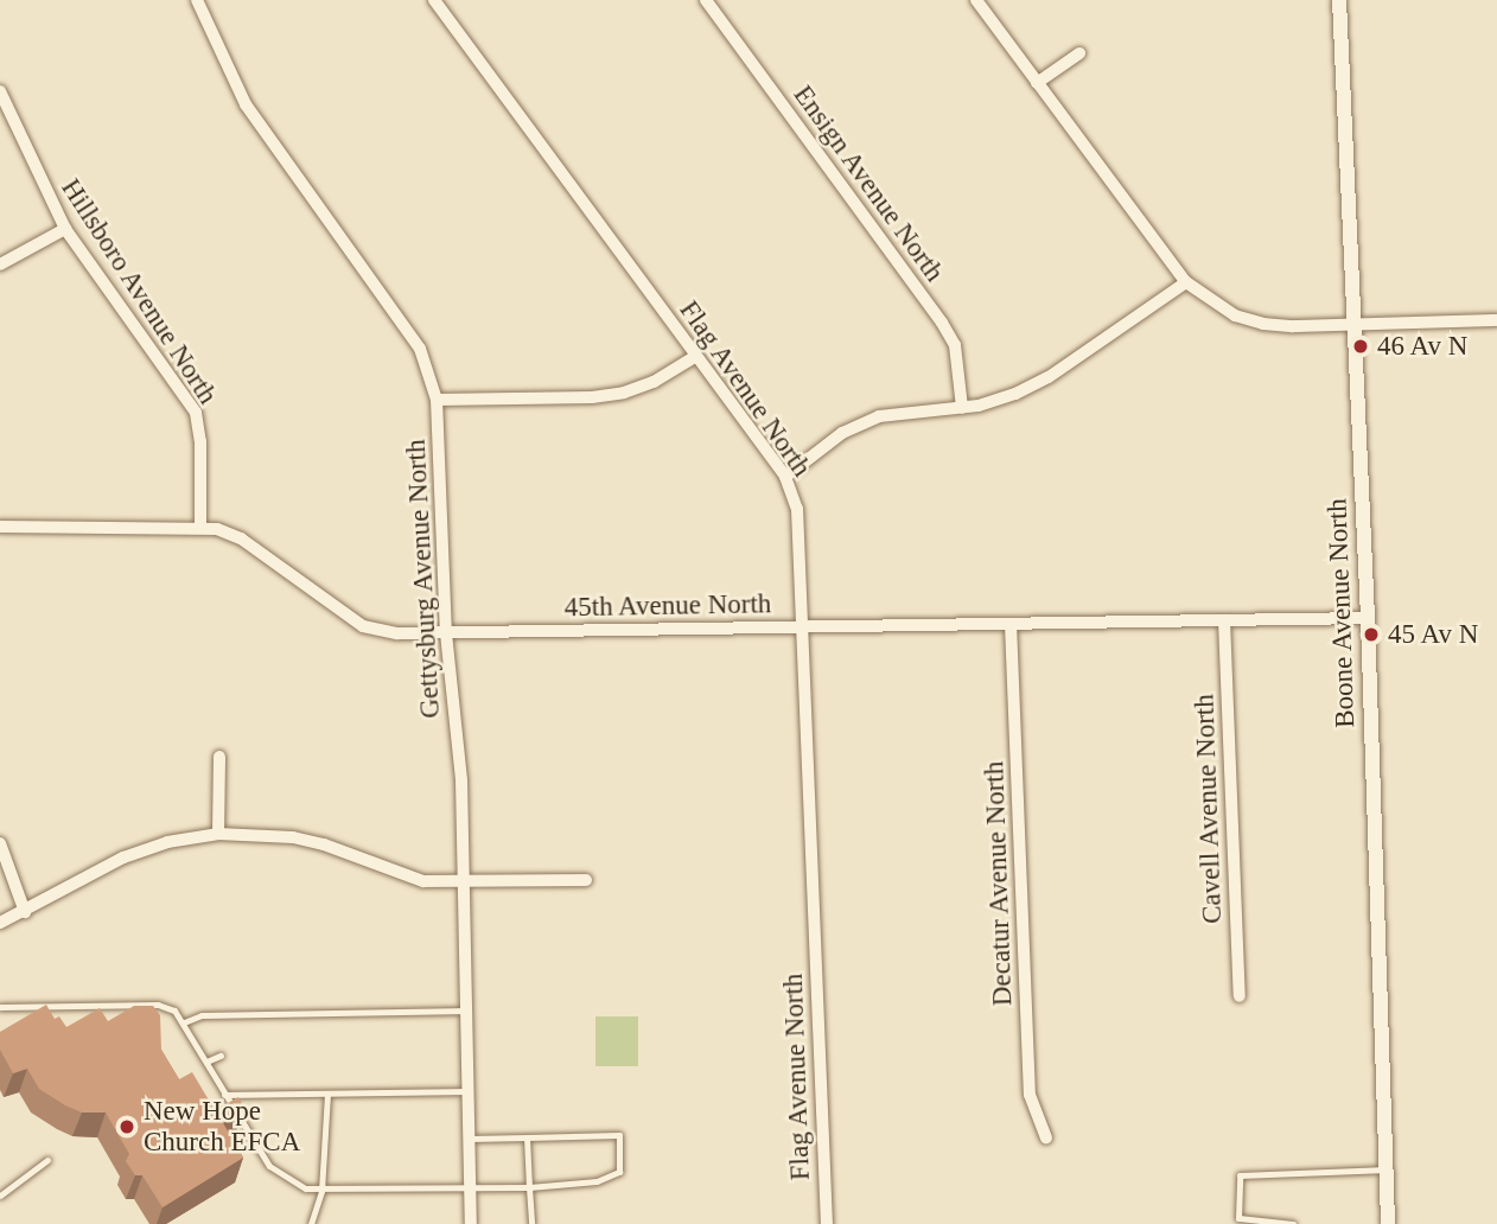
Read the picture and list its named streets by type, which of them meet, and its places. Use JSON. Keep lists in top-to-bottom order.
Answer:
{
  "streets": {
    "street": [
      "Ensign Avenue North",
      "Hillsboro Avenue North",
      "Flag Avenue North",
      "Gettysburg Avenue North",
      "45th Avenue North",
      "Boone Avenue North",
      "Cavell Avenue North",
      "Decatur Avenue North"
    ]
  },
  "crossings": [
    ["Hillsboro Avenue North", "45th Avenue North"],
    ["Flag Avenue North", "45th Avenue North"],
    ["Gettysburg Avenue North", "45th Avenue North"],
    ["45th Avenue North", "Boone Avenue North"],
    ["45th Avenue North", "Cavell Avenue North"],
    ["45th Avenue North", "Decatur Avenue North"]
  ],
  "places": ["46 Av N", "45 Av N", "New Hope Church EFCA"]
}
